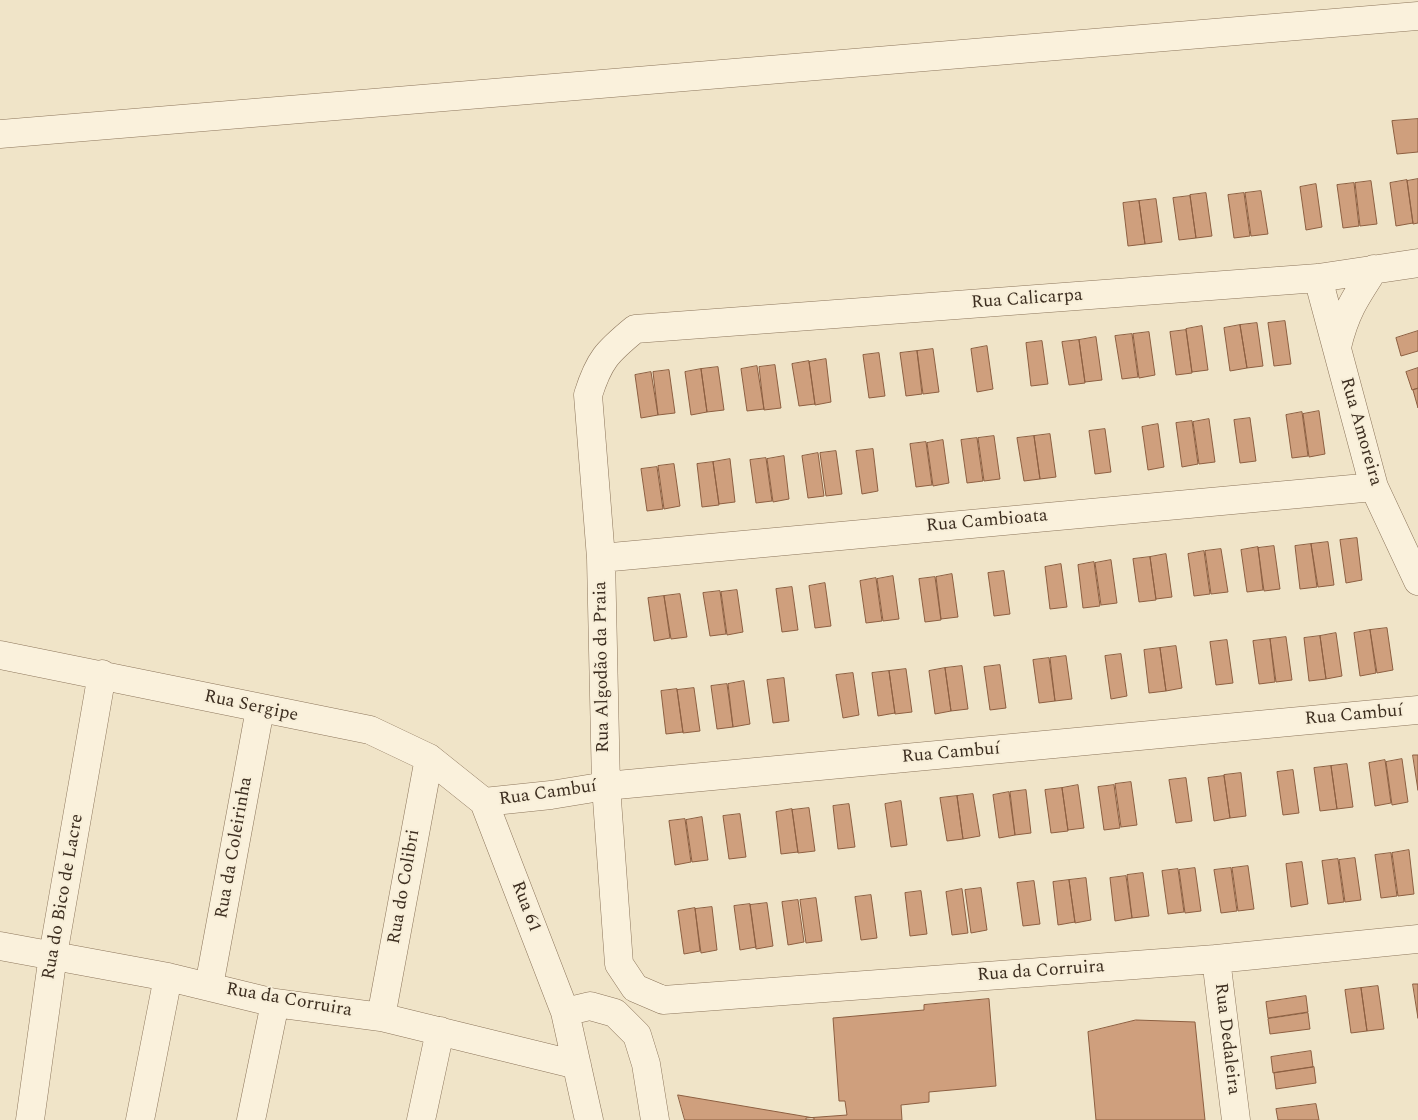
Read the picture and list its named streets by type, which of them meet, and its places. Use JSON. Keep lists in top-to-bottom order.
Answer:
{
  "streets": {
    "street": [
      "Rua Calicarpa",
      "Rua Amoreira",
      "Rua Cambioata",
      "Rua Algodão da Praia",
      "Rua Sergipe",
      "Rua Cambuí",
      "Rua da Coleirinha",
      "Rua do Colibri",
      "Rua do Bico de Lacre",
      "Rua 61",
      "Rua da Corruira",
      "Rua Dedaleira"
    ]
  },
  "crossings": [
    ["Rua Calicarpa", "Rua Amoreira"],
    ["Rua Calicarpa", "Rua Algodão da Praia"],
    ["Rua Amoreira", "Rua Cambioata"],
    ["Rua Cambioata", "Rua Algodão da Praia"],
    ["Rua Algodão da Praia", "Rua Cambuí"],
    ["Rua Algodão da Praia", "Rua da Corruira"],
    ["Rua Sergipe", "Rua Cambuí"],
    ["Rua Sergipe", "Rua da Coleirinha"],
    ["Rua Sergipe", "Rua do Colibri"],
    ["Rua Sergipe", "Rua do Bico de Lacre"],
    ["Rua Sergipe", "Rua 61"],
    ["Rua Cambuí", "Rua 61"],
    ["Rua da Coleirinha", "Rua da Corruira"],
    ["Rua do Colibri", "Rua da Corruira"],
    ["Rua do Bico de Lacre", "Rua da Corruira"],
    ["Rua 61", "Rua da Corruira"],
    ["Rua da Corruira", "Rua Dedaleira"]
  ]
}
